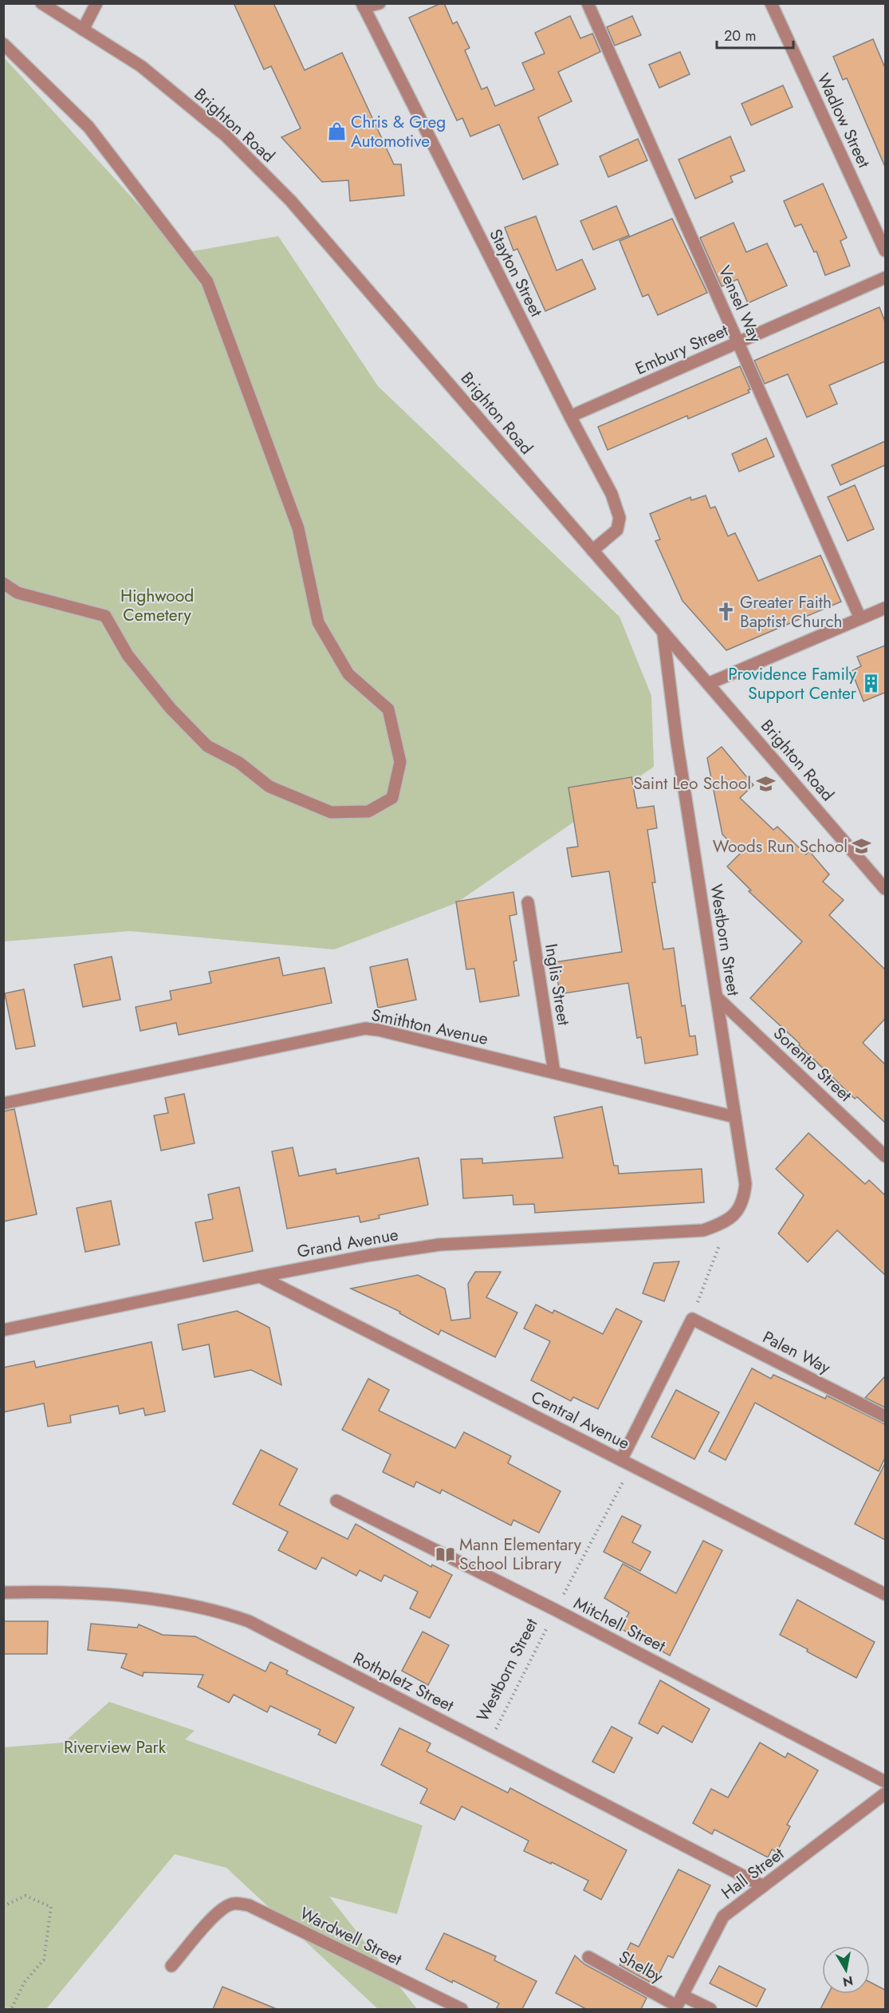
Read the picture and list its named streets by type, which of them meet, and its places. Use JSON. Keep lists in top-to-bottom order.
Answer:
{
  "streets": {
    "street": [
      "Wadlow Street",
      "Brighton Road",
      "Stayton Street",
      "Vensel Way",
      "Embury Street",
      "Westborn Street",
      "Inglis Street",
      "Smithton Avenue",
      "Sorento Street",
      "Grand Avenue",
      "Palen Way",
      "Central Avenue",
      "Mitchell Street",
      "Rothpletz Street",
      "Hall Street",
      "Wardwell Street",
      "Shelby"
    ]
  },
  "crossings": [
    ["Brighton Road", "Stayton Street"],
    ["Brighton Road", "Westborn Street"],
    ["Stayton Street", "Embury Street"],
    ["Vensel Way", "Embury Street"],
    ["Westborn Street", "Smithton Avenue"],
    ["Westborn Street", "Sorento Street"],
    ["Westborn Street", "Grand Avenue"],
    ["Westborn Street", "Central Avenue"],
    ["Westborn Street", "Mitchell Street"],
    ["Westborn Street", "Rothpletz Street"],
    ["Inglis Street", "Smithton Avenue"],
    ["Grand Avenue", "Central Avenue"],
    ["Rothpletz Street", "Hall Street"],
    ["Hall Street", "Shelby"]
  ],
  "parks": ["Highwood Cemetery", "Riverview Park"],
  "places": {
    "shop": ["Chris & Greg Automotive"],
    "church": ["Greater Faith Baptist Church"],
    "building": ["Providence Family Support Center"],
    "school or university": ["Saint Leo School", "Woods Run School"],
    "library": ["Mann Elementary School Library"]
  },
  "scale_bar": "20 m",
  "north": "bottom"
}
